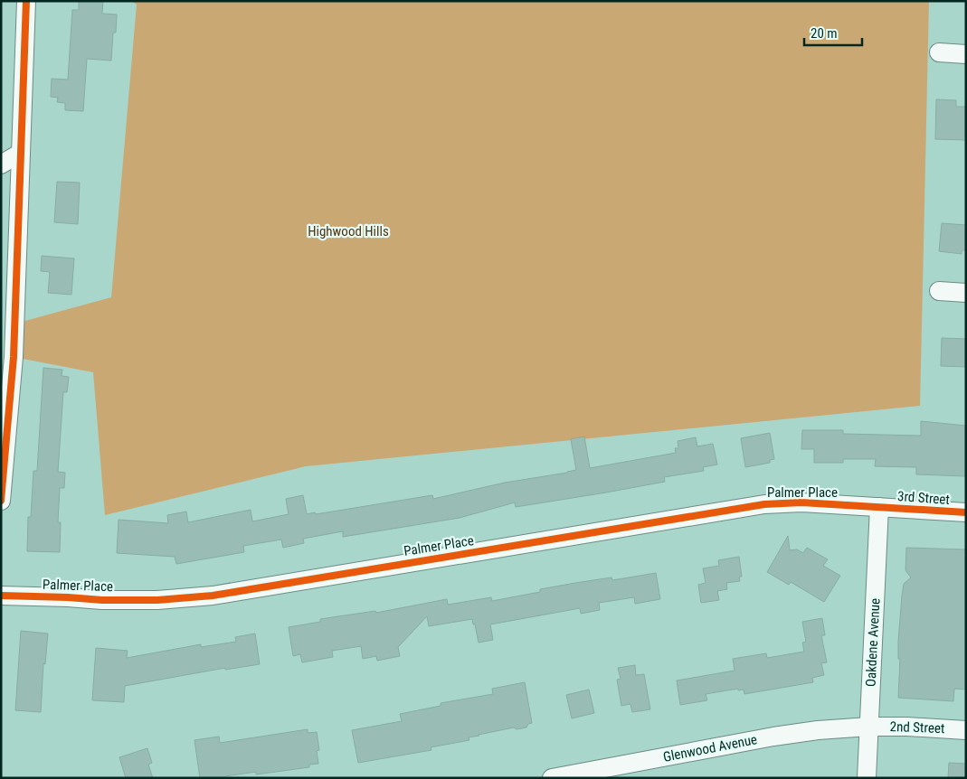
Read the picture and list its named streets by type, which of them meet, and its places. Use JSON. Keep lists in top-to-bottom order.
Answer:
{
  "streets": {
    "street": [
      "Palmer Place",
      "3rd Street",
      "Oakdene Avenue",
      "2nd Street",
      "Glenwood Avenue"
    ]
  },
  "crossings": [
    ["Palmer Place", "3rd Street"],
    ["Palmer Place", "Oakdene Avenue"],
    ["3rd Street", "Oakdene Avenue"],
    ["Oakdene Avenue", "2nd Street"],
    ["Oakdene Avenue", "Glenwood Avenue"],
    ["2nd Street", "Glenwood Avenue"]
  ],
  "parks": ["Highwood Hills"],
  "scale_bar": "20 m"
}
